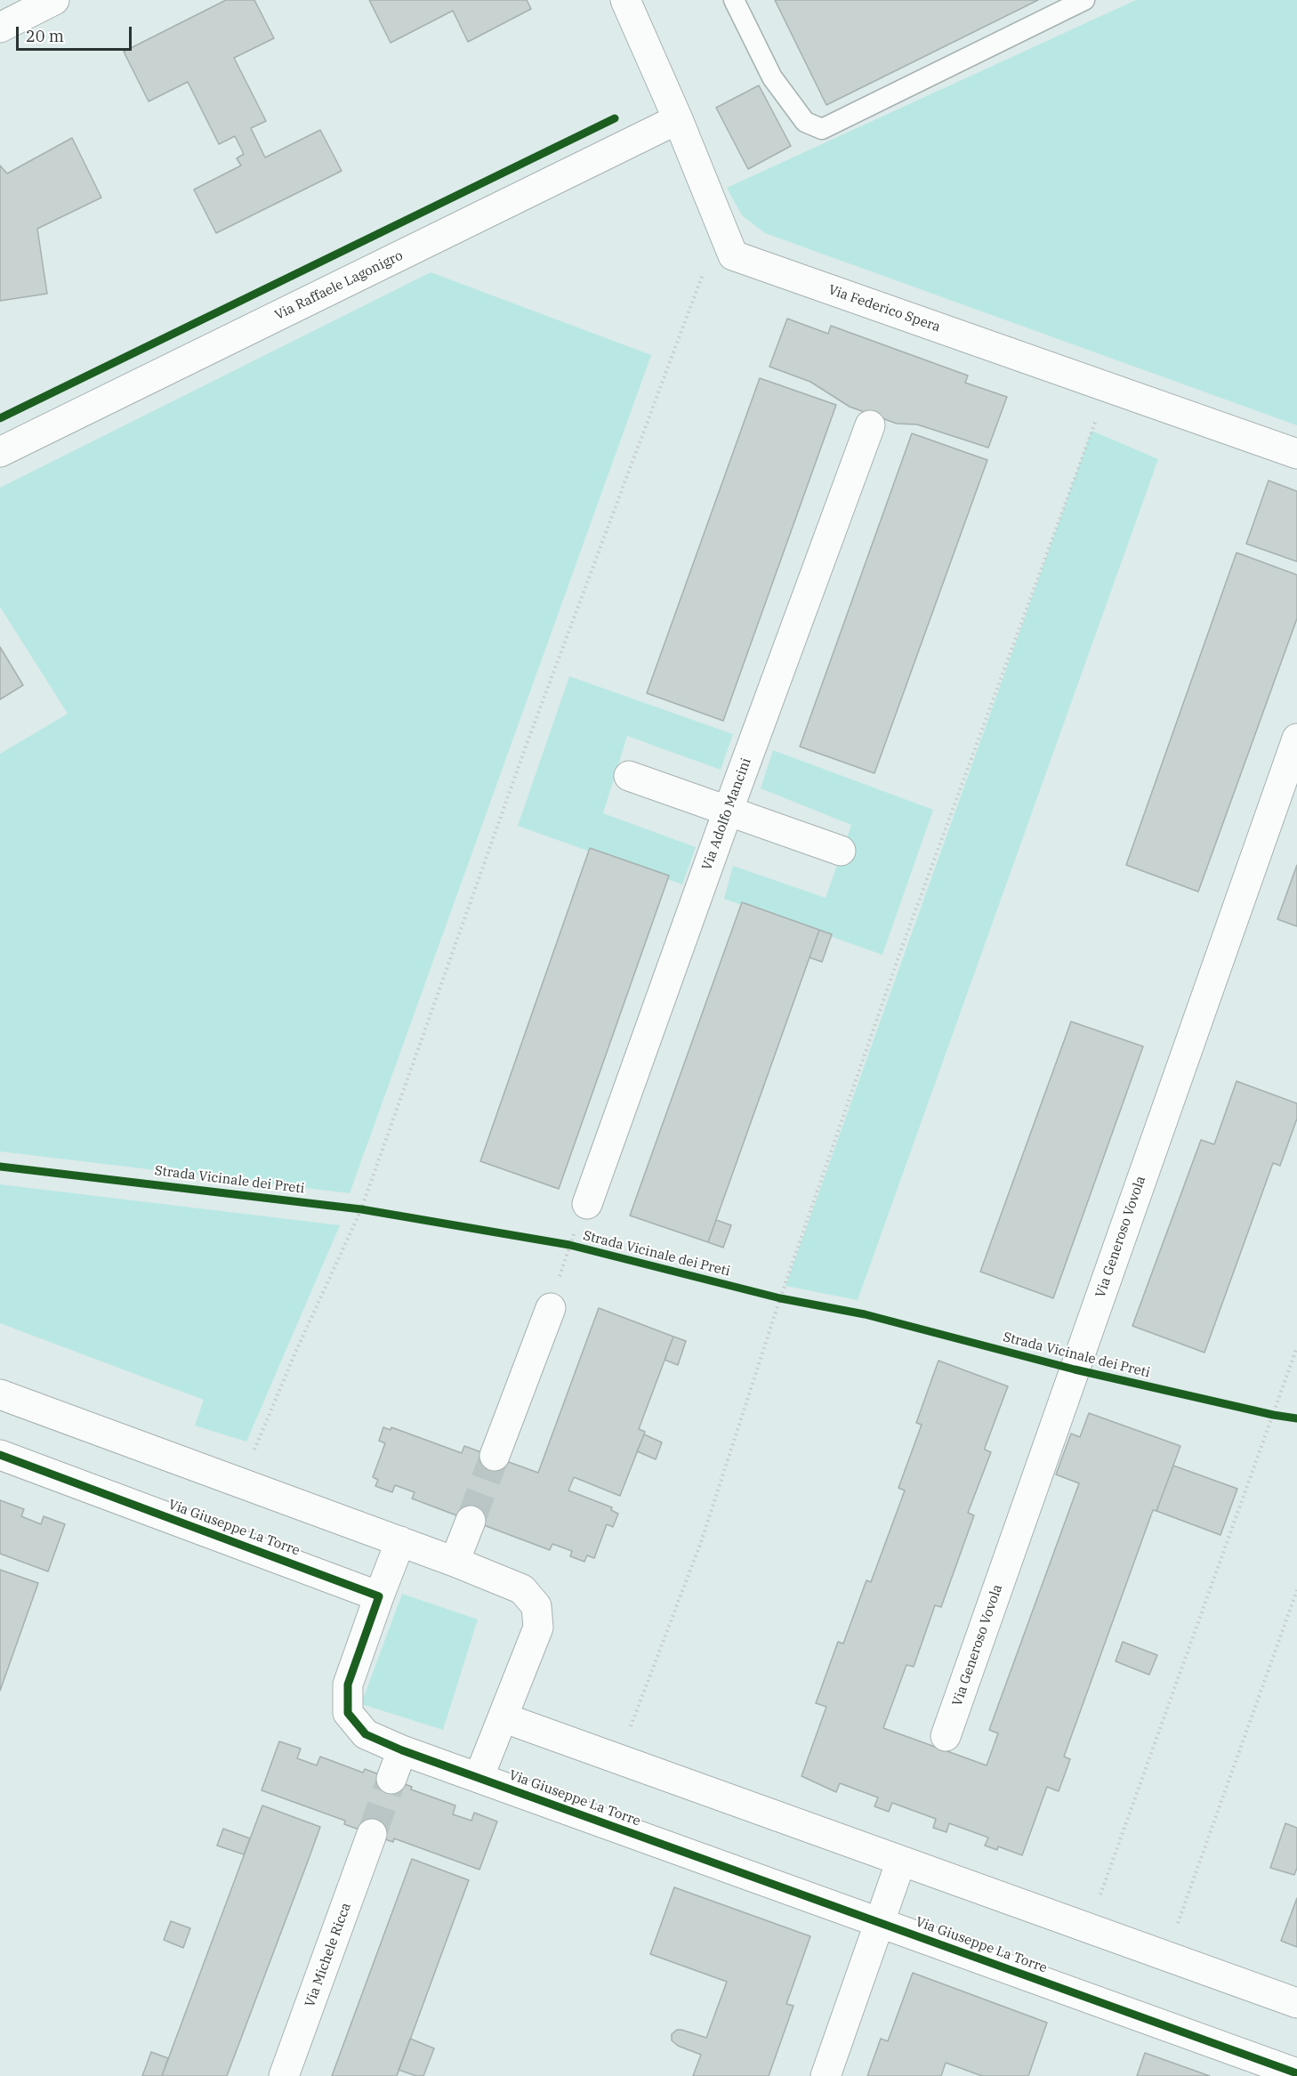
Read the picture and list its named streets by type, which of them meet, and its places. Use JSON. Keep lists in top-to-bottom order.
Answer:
{
  "streets": {
    "street": [
      "Via Raffaele Lagonigro",
      "Via Federico Spera",
      "Via Adolfo Mancini",
      "Via Generoso Vovola",
      "Via Giuseppe La Torre",
      "Via Michele Ricca"
    ],
    "cycle path": ["Strada Vicinale dei Preti"]
  },
  "crossings": [
    ["Via Raffaele Lagonigro", "Via Federico Spera"]
  ],
  "scale_bar": "20 m"
}
